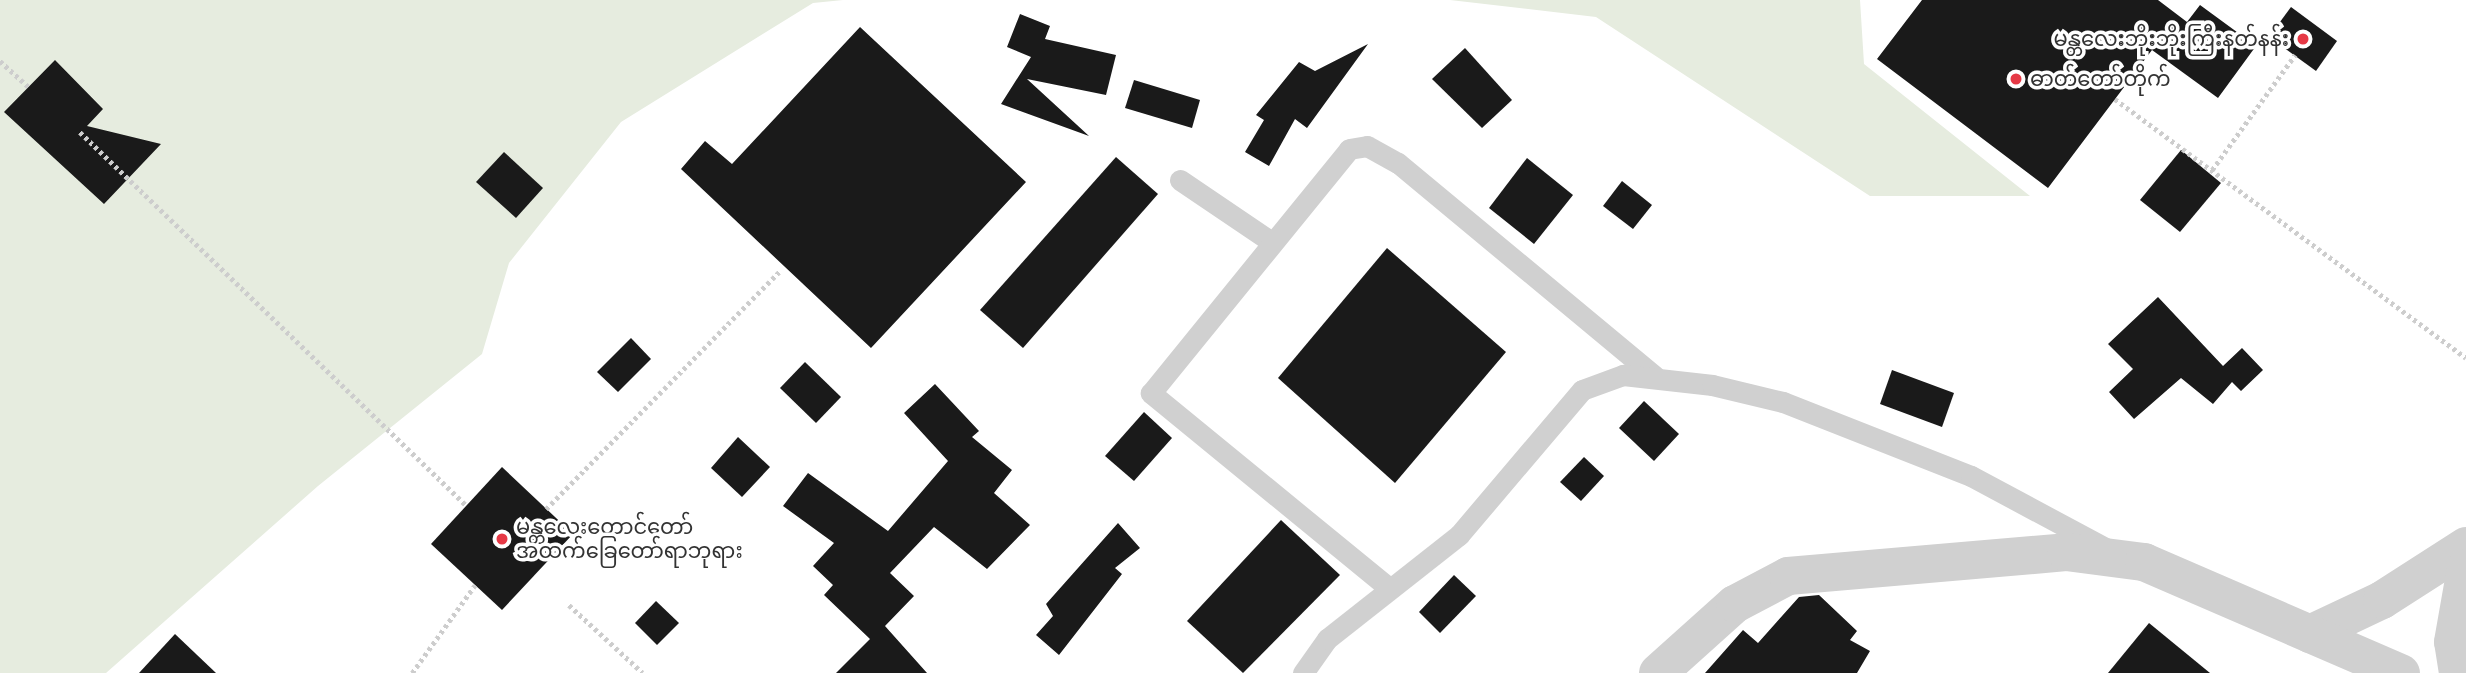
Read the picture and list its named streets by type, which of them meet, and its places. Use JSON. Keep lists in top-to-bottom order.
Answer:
{
  "places": ["မန္တလေးဘိုးဘိုးကြီးနတ်နန်း", "ဓာတ်တော်တိုက်", "မန္တ‌လေးတောင်တော် အထက်ခြေတော်ရာဘုရား‌"]
}
